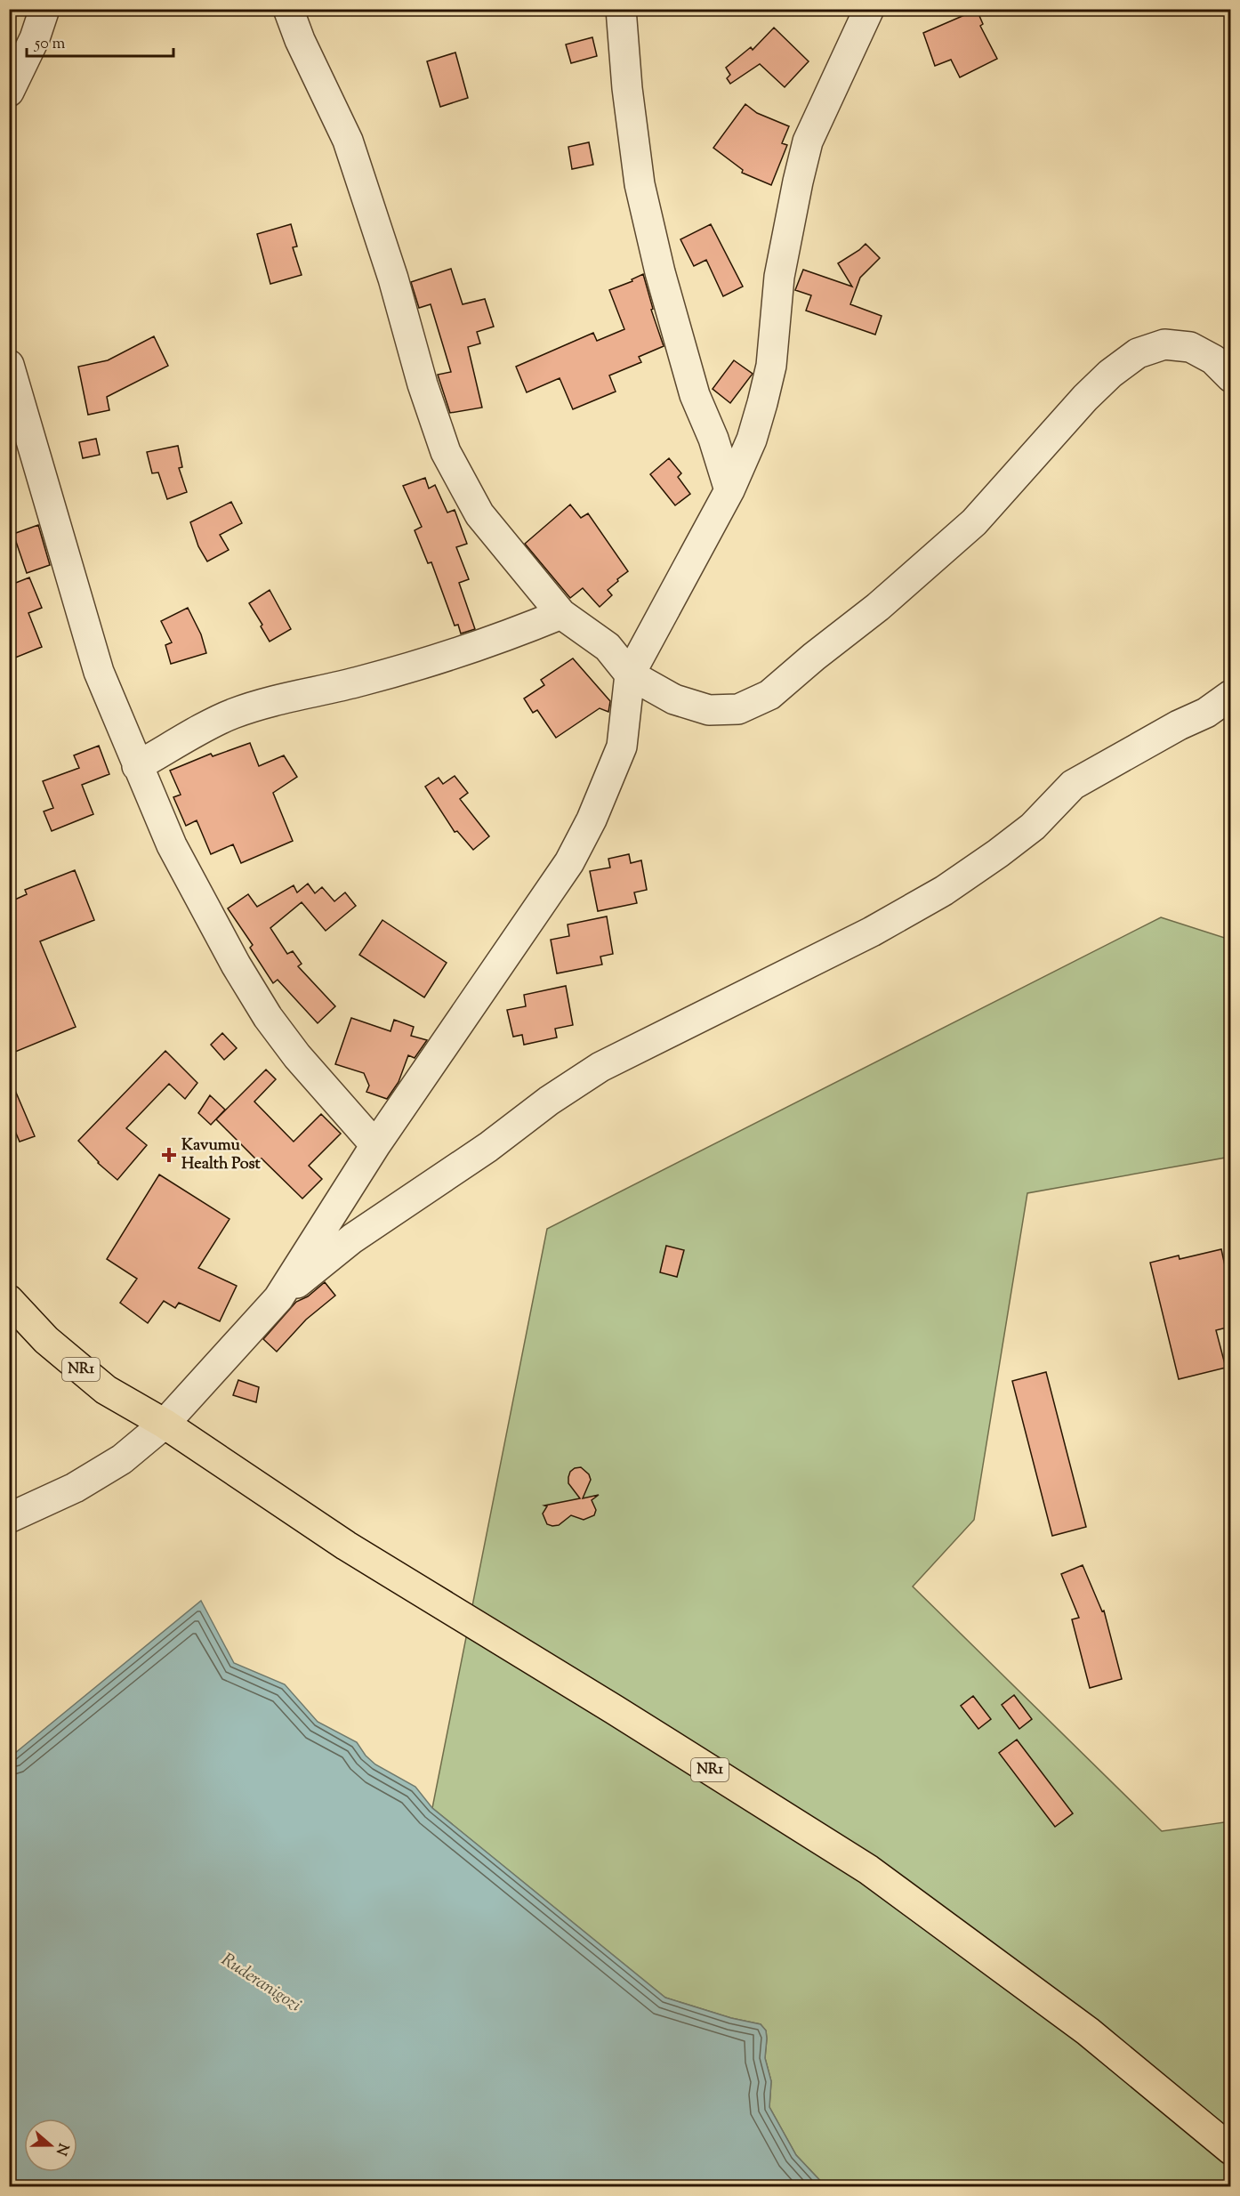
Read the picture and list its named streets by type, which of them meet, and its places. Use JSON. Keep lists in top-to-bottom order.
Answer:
{
  "streets": {
    "highway": ["NR1"]
  },
  "water": ["Ruderanigozi"],
  "places": {
    "health": ["Kavumu Health Post"]
  },
  "scale_bar": "50 m",
  "north": "right"
}
